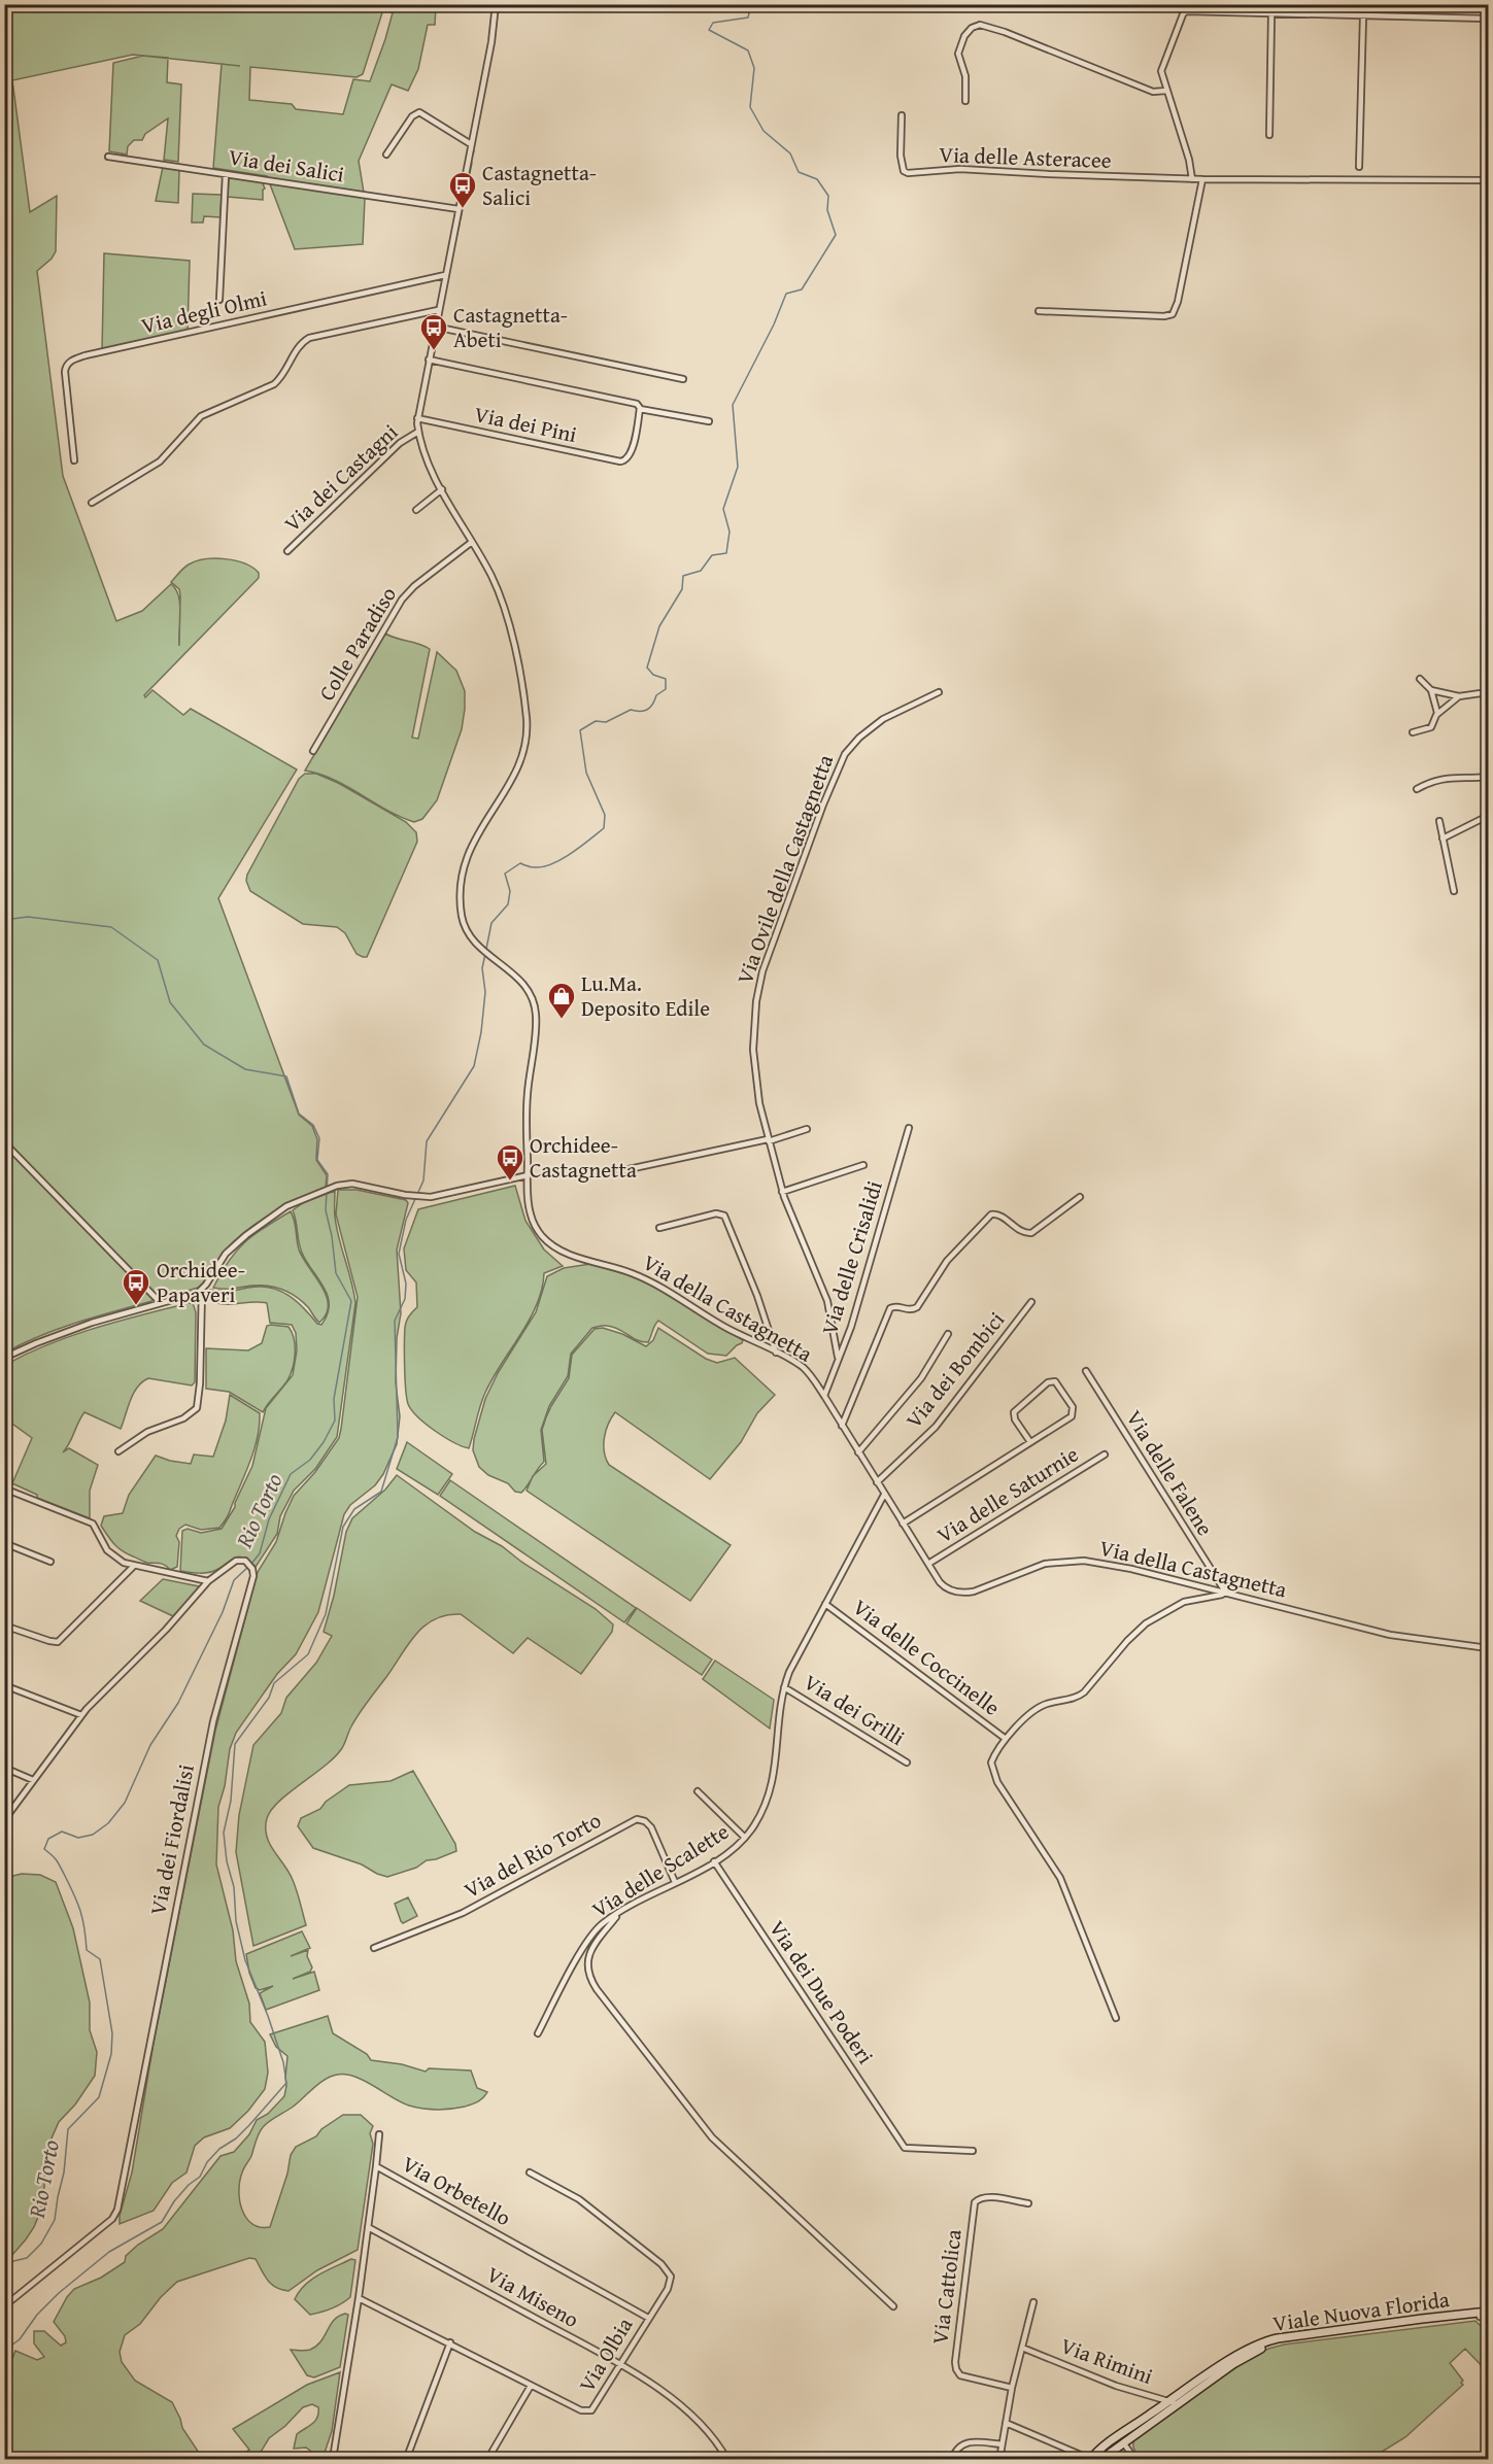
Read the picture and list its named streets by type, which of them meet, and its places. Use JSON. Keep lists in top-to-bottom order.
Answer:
{
  "streets": {
    "street": [
      "Via delle Asteracee",
      "Via dei Salici",
      "Via degli Olmi",
      "Via dei Pini",
      "Via dei Castagni",
      "Colle Paradiso",
      "Via Ovile della Castagnetta",
      "Via delle Crisalidi",
      "Via della Castagnetta",
      "Via dei Bombici",
      "Via delle Falene",
      "Via delle Saturnie",
      "Via delle Coccinelle",
      "Via dei Grilli",
      "Via dei Fiordalisi",
      "Via del Rio Torto",
      "Via delle Scalette",
      "Via dei Due Poderi",
      "Via Orbetello",
      "Via Cattolica",
      "Via Miseno",
      "Viale Nuova Florida",
      "Via Olbia",
      "Via Rimini"
    ]
  },
  "crossings": [
    ["Via dei Salici", "Via della Castagnetta"],
    ["Via degli Olmi", "Via della Castagnetta"],
    ["Via dei Pini", "Via della Castagnetta"],
    ["Via dei Castagni", "Via della Castagnetta"],
    ["Colle Paradiso", "Via della Castagnetta"],
    ["Via Ovile della Castagnetta", "Via delle Crisalidi"],
    ["Via delle Crisalidi", "Via della Castagnetta"],
    ["Via della Castagnetta", "Via dei Bombici"],
    ["Via della Castagnetta", "Via delle Falene"],
    ["Via della Castagnetta", "Via delle Saturnie"],
    ["Via della Castagnetta", "Via delle Scalette"],
    ["Via delle Coccinelle", "Via delle Scalette"],
    ["Via dei Grilli", "Via delle Scalette"],
    ["Via del Rio Torto", "Via delle Scalette"],
    ["Via delle Scalette", "Via dei Due Poderi"],
    ["Via Orbetello", "Via Miseno"],
    ["Via Orbetello", "Via Olbia"],
    ["Via Miseno", "Via Olbia"],
    ["Viale Nuova Florida", "Via Rimini"]
  ],
  "water": ["Rio Torto"],
  "places": {
    "bus stop": [
      "Castagnetta- Salici",
      "Castagnetta- Abeti",
      "Orchidee- Castagnetta",
      "Orchidee- Papaveri"
    ],
    "shop": ["Lu.Ma. Deposito Edile"]
  }
}
